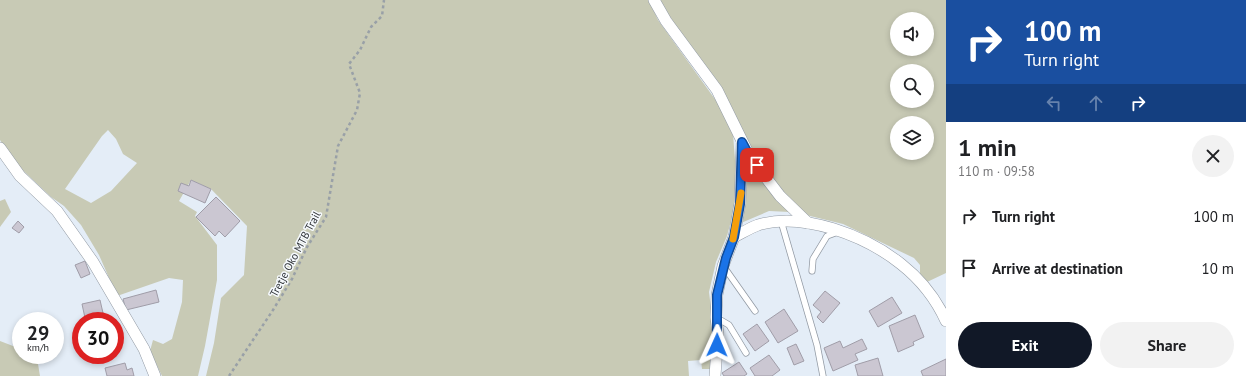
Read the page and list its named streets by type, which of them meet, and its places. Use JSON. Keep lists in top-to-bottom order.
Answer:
{
  "streets": {
    "path": ["Tretje Oko MTB Trail"]
  },
  "page": {
    "turn": ["100 m", "Turn right"],
    "heading": ["1 min", "110 m · 09:58"],
    "list": [
      {
        "name": "Turn right",
        "value": "100 m"
      },
      {
        "name": "Arrive at destination",
        "value": "10 m"
      }
    ],
    "speed": "29 km/h",
    "limit": "30",
    "buttons": ["Exit", "Share"]
  }
}
